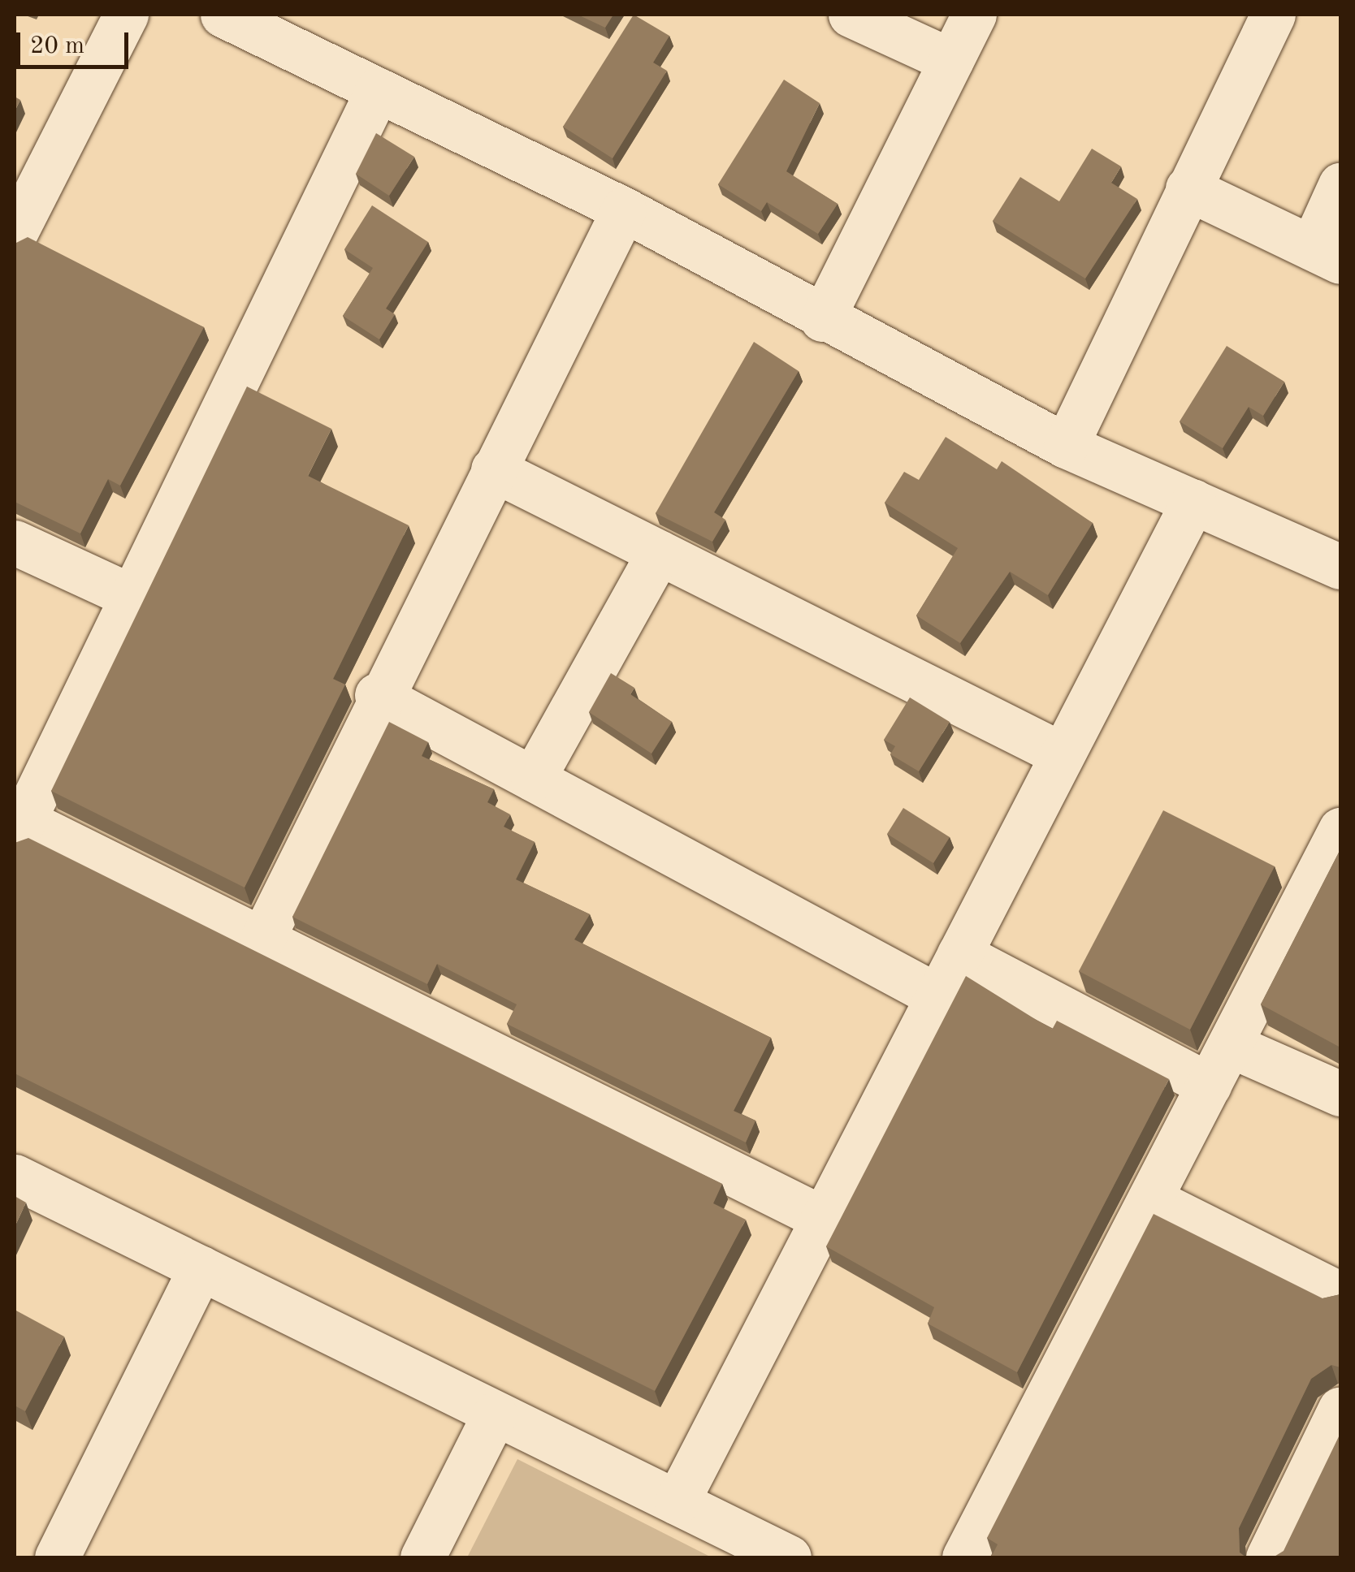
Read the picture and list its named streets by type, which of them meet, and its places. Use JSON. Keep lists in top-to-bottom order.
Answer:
{
  "scale_bar": "20 m"
}
